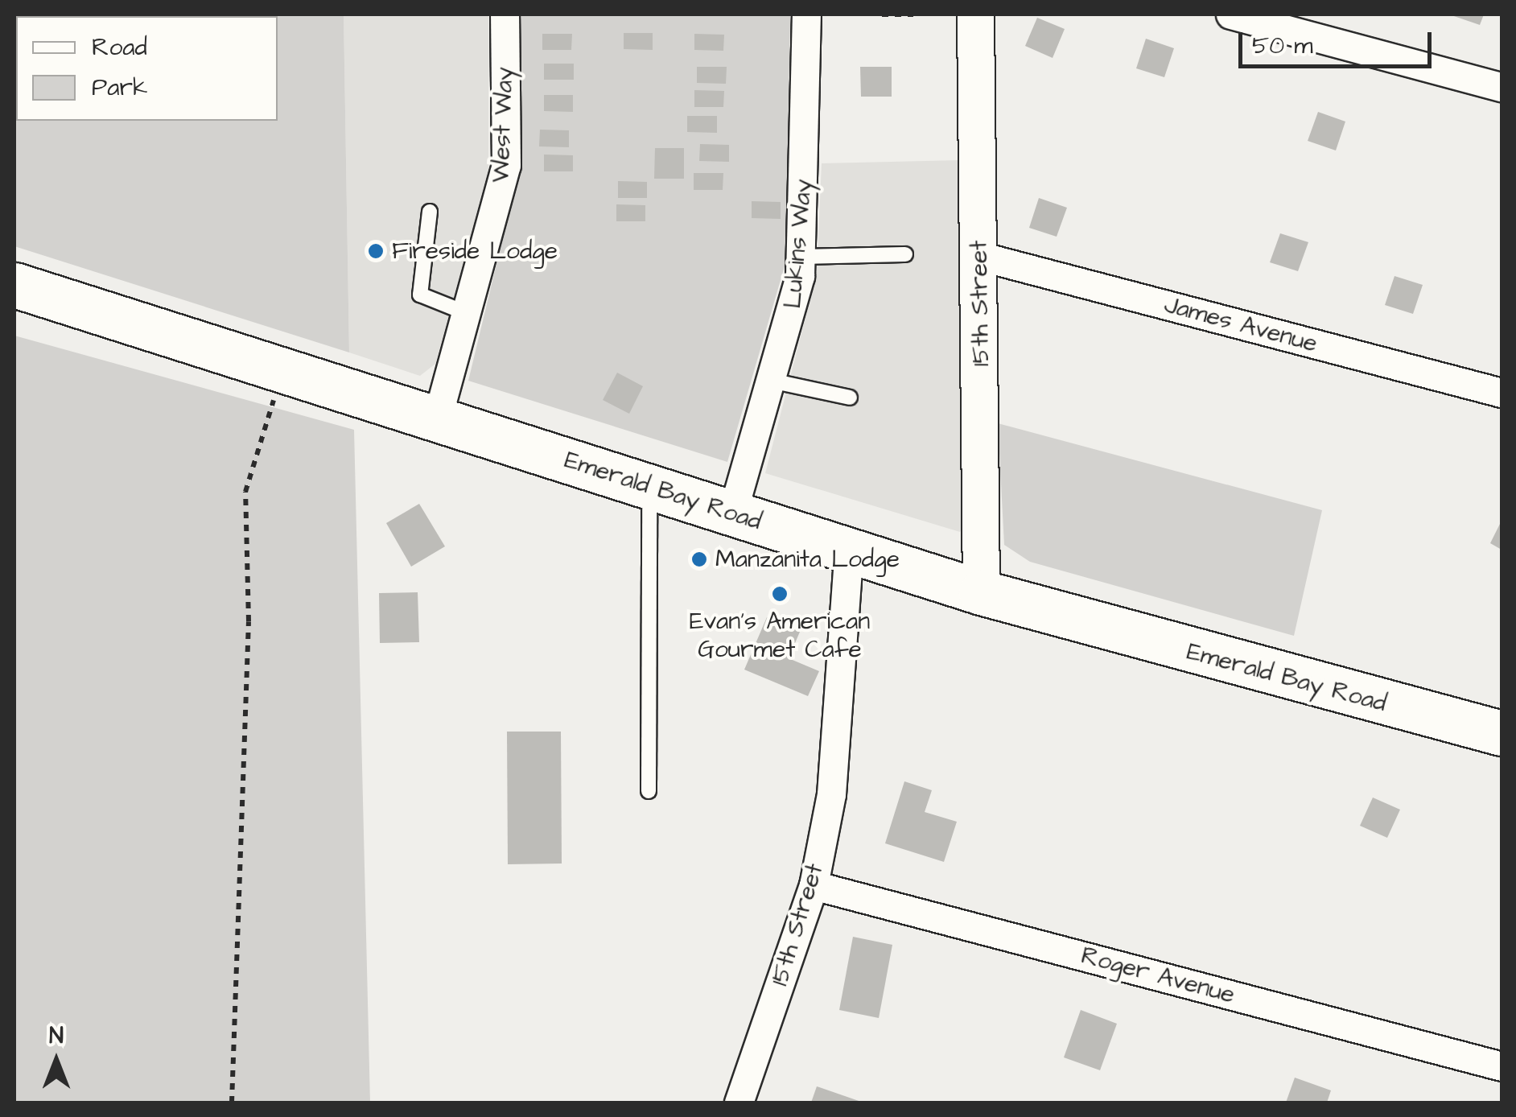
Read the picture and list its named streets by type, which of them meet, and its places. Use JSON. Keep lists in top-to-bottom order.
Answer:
{
  "streets": {
    "main road": ["Emerald Bay Road"],
    "street": [
      "West Way",
      "Lukins Way",
      "15th Street",
      "James Avenue",
      "Roger Avenue"
    ]
  },
  "crossings": [
    ["West Way", "Emerald Bay Road"],
    ["Lukins Way", "Emerald Bay Road"],
    ["15th Street", "James Avenue"],
    ["15th Street", "Emerald Bay Road"],
    ["15th Street", "Roger Avenue"]
  ],
  "places": ["Fireside Lodge", "Manzanita Lodge", "Evan's American Gourmet Cafe"],
  "legend": ["Road", "Park"],
  "scale_bar": "50 m",
  "north": "top"
}
